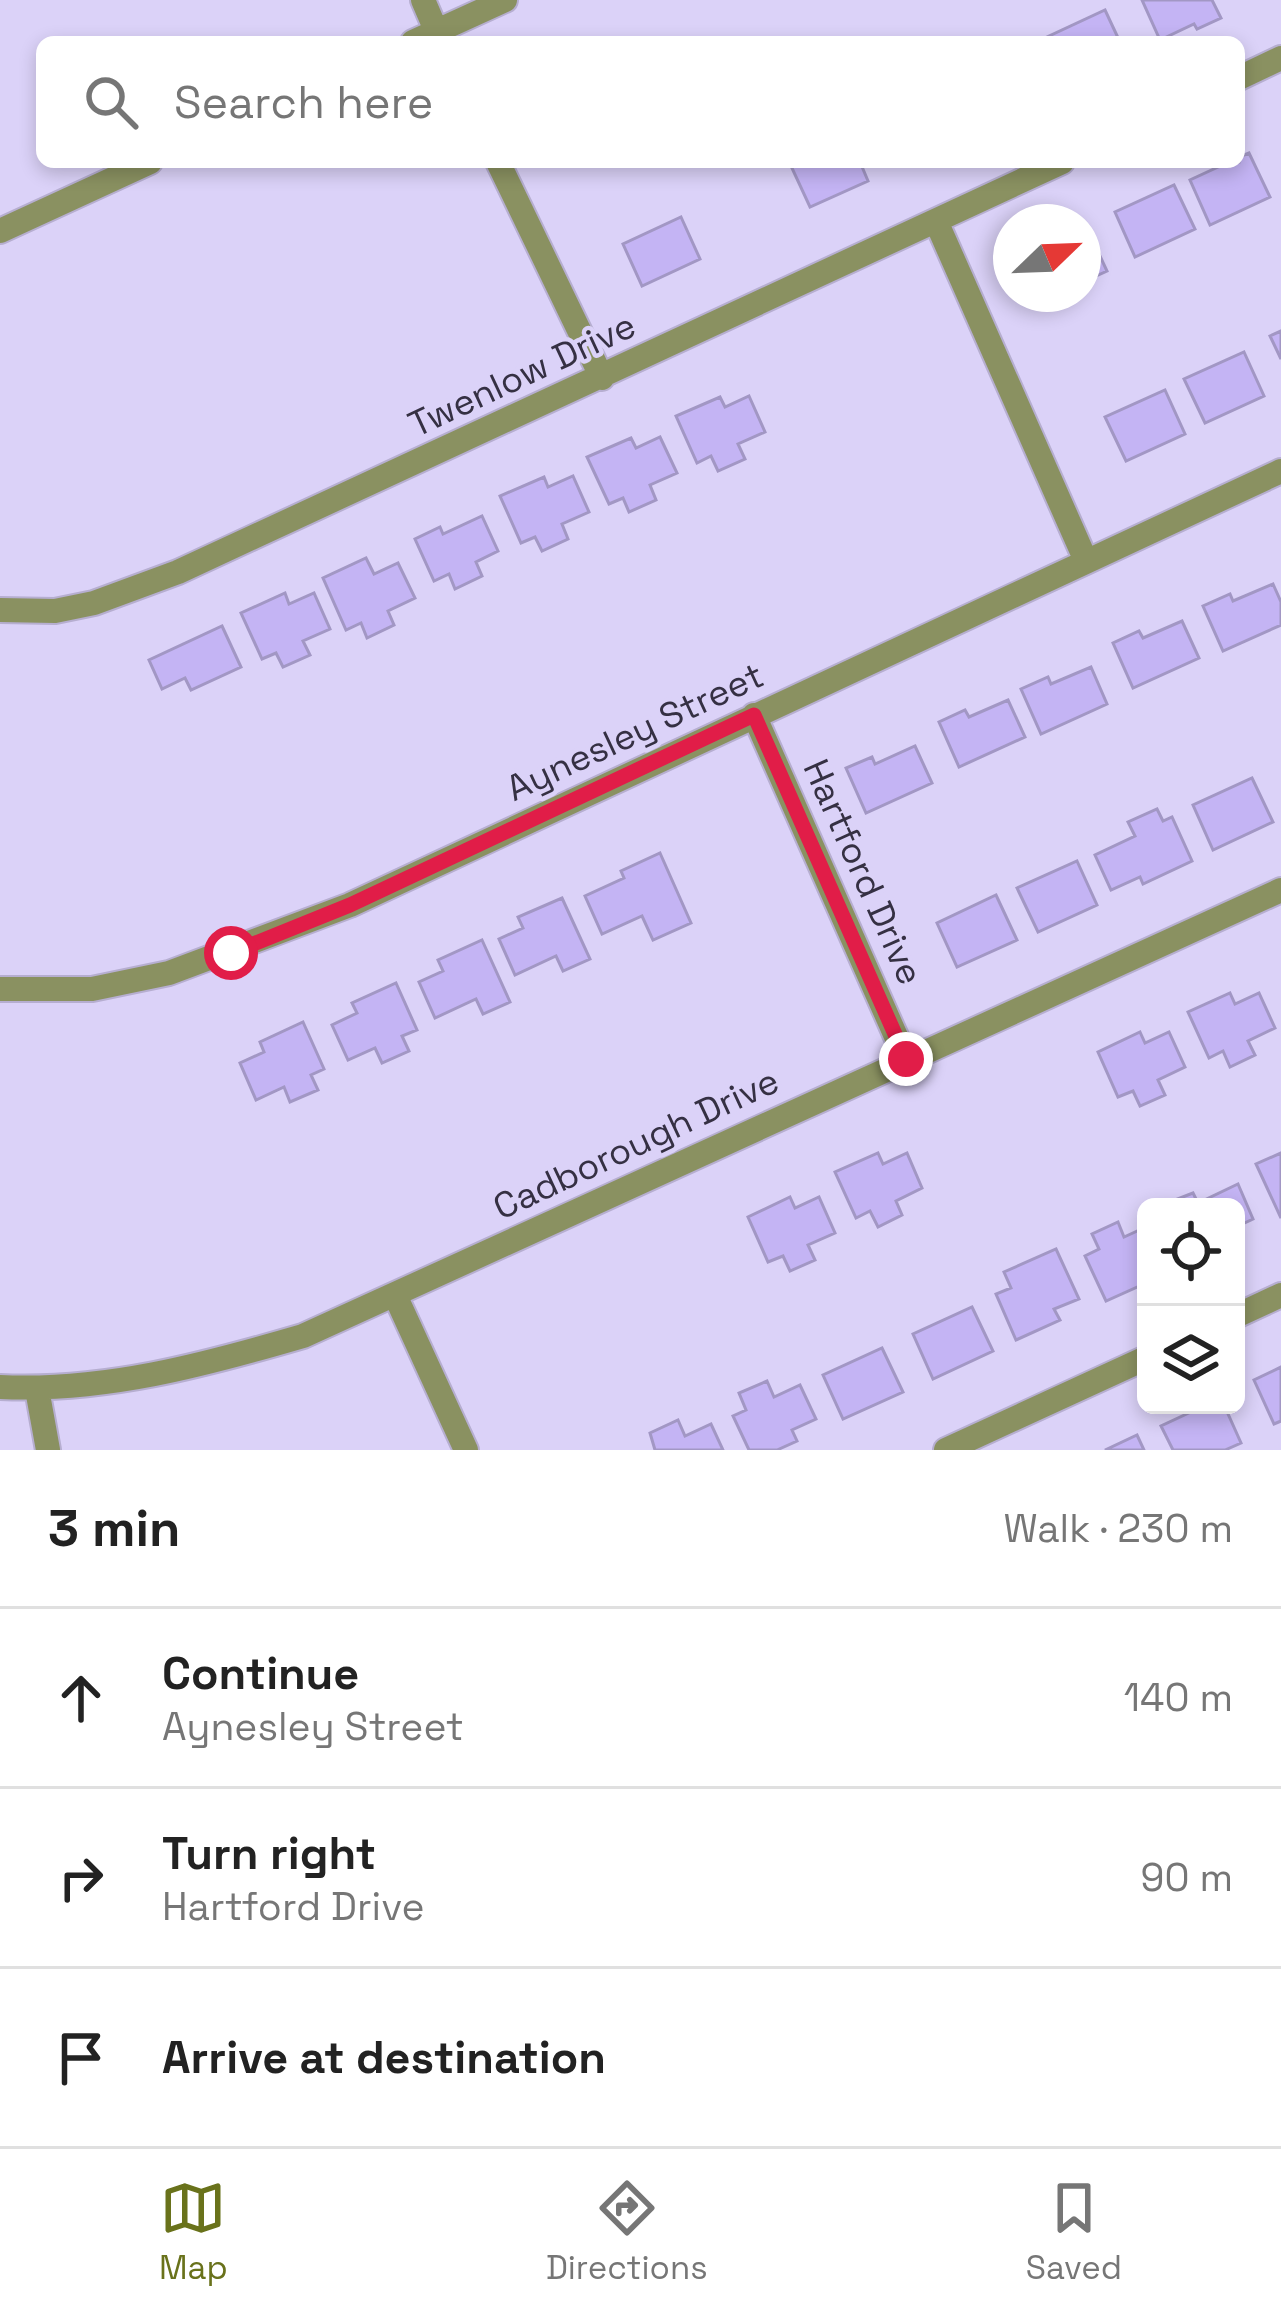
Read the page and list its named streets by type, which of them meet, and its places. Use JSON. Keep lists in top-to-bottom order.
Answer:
{
  "streets": {
    "street": [
      "Twenlow Drive",
      "Aynesley Street",
      "Hartford Drive",
      "Cadborough Drive"
    ]
  },
  "crossings": [
    ["Aynesley Street", "Hartford Drive"],
    ["Hartford Drive", "Cadborough Drive"]
  ],
  "north": "top right",
  "page": {
    "search": "Search here",
    "heading": ["3 min", "Walk · 230 m"],
    "list": [
      ["Continue", "Aynesley Street", "140 m"],
      ["Turn right", "Hartford Drive", "90 m"],
      "Arrive at destination"
    ],
    "nav": ["Map", "Directions", "Saved"]
  }
}
